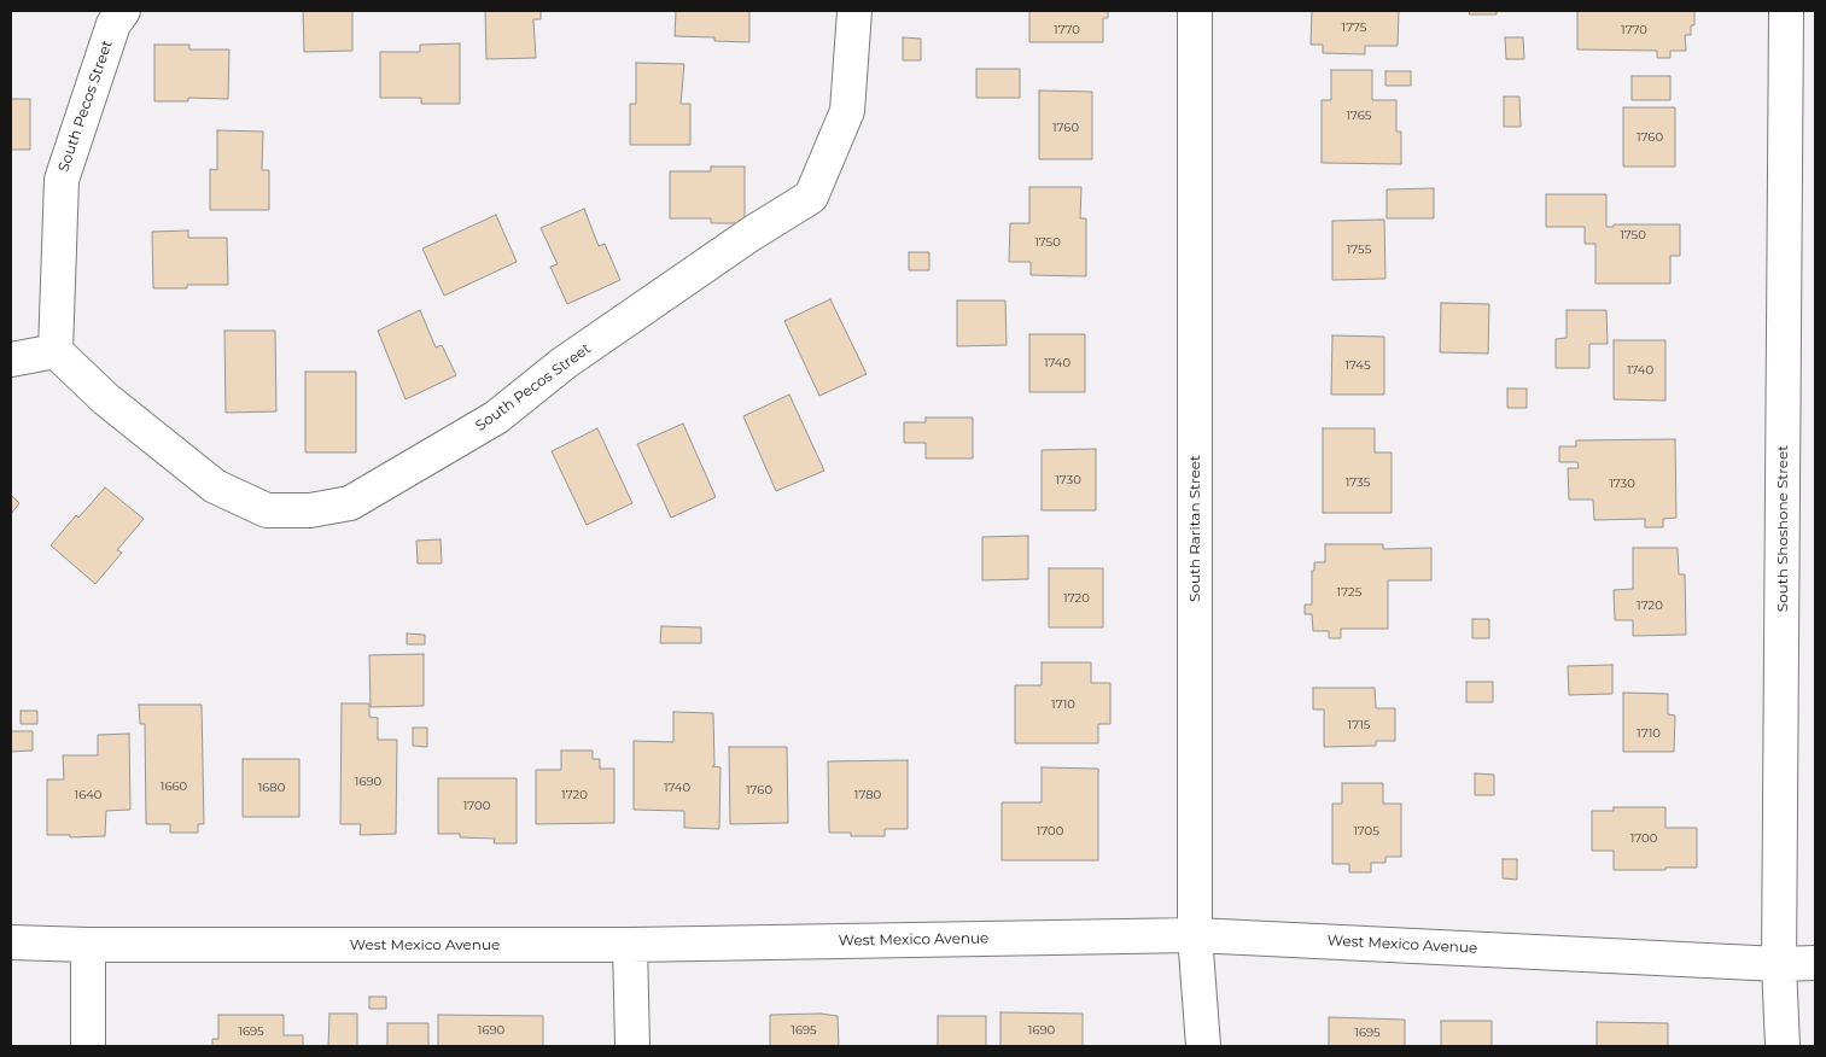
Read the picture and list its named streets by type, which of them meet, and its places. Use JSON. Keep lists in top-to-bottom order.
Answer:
{
  "streets": {
    "street": [
      "South Pecos Street",
      "South Raritan Street",
      "South Shoshone Street",
      "West Mexico Avenue"
    ]
  },
  "crossings": [
    ["South Raritan Street", "West Mexico Avenue"],
    ["South Shoshone Street", "West Mexico Avenue"]
  ],
  "house_numbers": [
    "1775",
    "1770",
    "1770",
    "1765",
    "1760",
    "1760",
    "1750",
    "1750",
    "1755",
    "1740",
    "1745",
    "1740",
    "1730",
    "1735",
    "1730",
    "1725",
    "1720",
    "1720",
    "1710",
    "1715",
    "1710",
    "1690",
    "1660",
    "1680",
    "1740",
    "1760",
    "1640",
    "1720",
    "1780",
    "1700",
    "1700",
    "1705",
    "1700",
    "1690",
    "1695",
    "1690",
    "1695",
    "1695"
  ]
}
